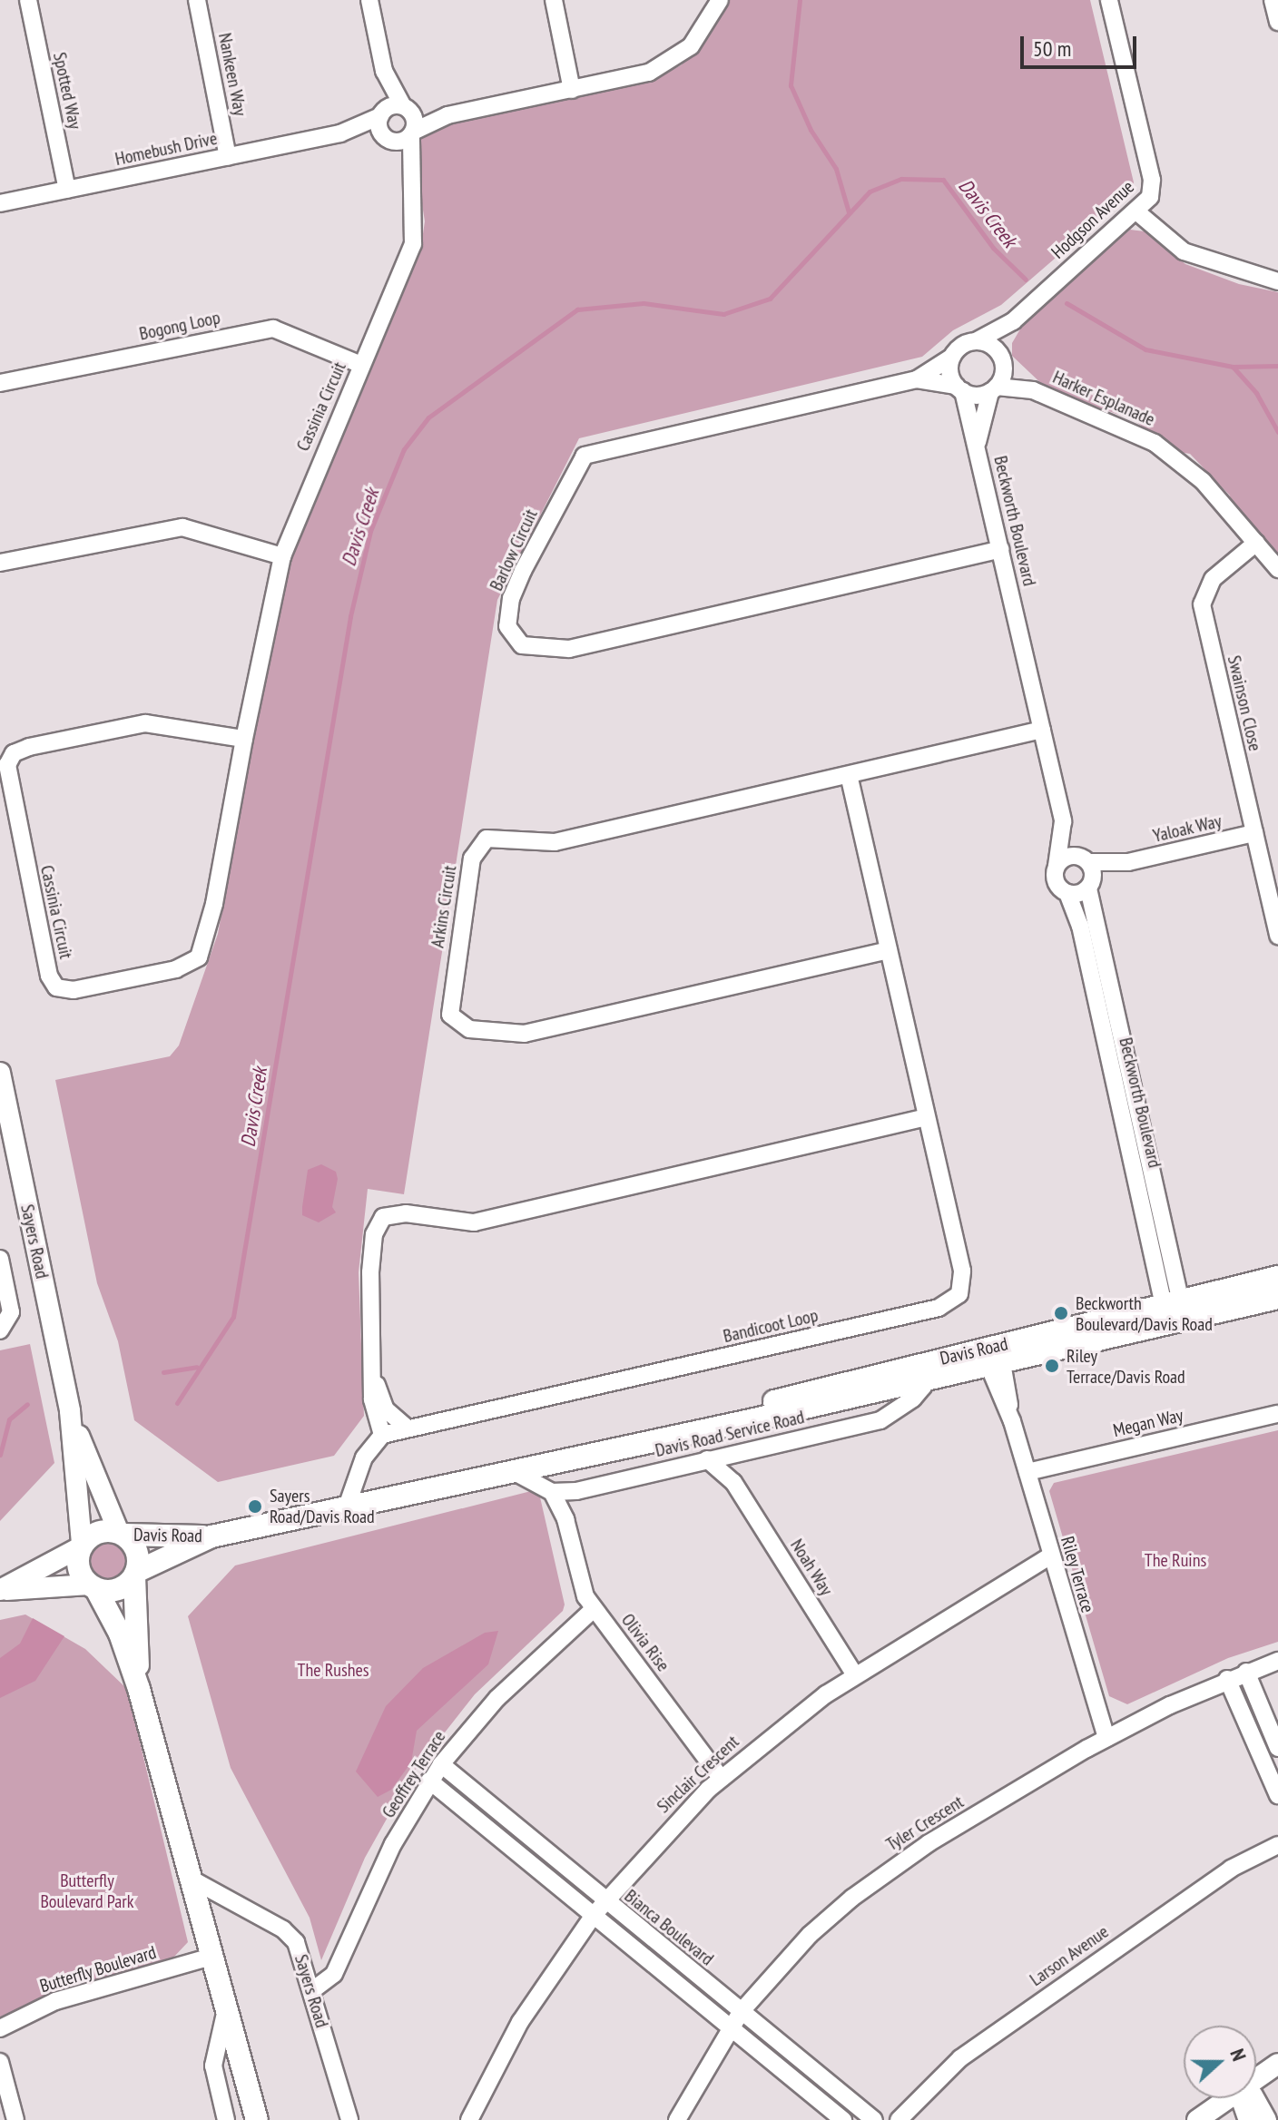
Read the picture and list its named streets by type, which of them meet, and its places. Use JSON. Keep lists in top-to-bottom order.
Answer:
{
  "streets": {
    "main road": ["Davis Road"],
    "street": [
      "Nankeen Way",
      "Spotted Way",
      "Homebush Drive",
      "Hodgson Avenue",
      "Bogong Loop",
      "Harker Esplanade",
      "Cassinia Circuit",
      "Beckworth Boulevard",
      "Barlow Circuit",
      "Swainson Close",
      "Yaloak Way",
      "Arkins Circuit",
      "Sayers Road",
      "Bandicoot Loop",
      "Megan Way",
      "Davis Road Service Road",
      "Noah Way",
      "Riley Terrace",
      "Olivia Rise",
      "Geoffrey Terrace",
      "Sinclair Crescent",
      "Tyler Crescent",
      "Bianca Boulevard",
      "Larson Avenue",
      "Butterfly Boulevard"
    ]
  },
  "crossings": [
    ["Nankeen Way", "Homebush Drive"],
    ["Spotted Way", "Homebush Drive"],
    ["Homebush Drive", "Cassinia Circuit"],
    ["Hodgson Avenue", "Harker Esplanade"],
    ["Hodgson Avenue", "Beckworth Boulevard"],
    ["Hodgson Avenue", "Barlow Circuit"],
    ["Bogong Loop", "Cassinia Circuit"],
    ["Harker Esplanade", "Beckworth Boulevard"],
    ["Harker Esplanade", "Barlow Circuit"],
    ["Harker Esplanade", "Swainson Close"],
    ["Beckworth Boulevard", "Barlow Circuit"],
    ["Beckworth Boulevard", "Yaloak Way"],
    ["Beckworth Boulevard", "Arkins Circuit"],
    ["Beckworth Boulevard", "Davis Road"],
    ["Swainson Close", "Yaloak Way"],
    ["Arkins Circuit", "Bandicoot Loop"],
    ["Sayers Road", "Davis Road"],
    ["Sayers Road", "Geoffrey Terrace"],
    ["Davis Road", "Davis Road Service Road"],
    ["Davis Road", "Riley Terrace"],
    ["Megan Way", "Riley Terrace"],
    ["Davis Road Service Road", "Noah Way"],
    ["Davis Road Service Road", "Olivia Rise"],
    ["Noah Way", "Sinclair Crescent"],
    ["Riley Terrace", "Sinclair Crescent"],
    ["Riley Terrace", "Tyler Crescent"],
    ["Olivia Rise", "Geoffrey Terrace"],
    ["Olivia Rise", "Sinclair Crescent"],
    ["Geoffrey Terrace", "Bianca Boulevard"],
    ["Sinclair Crescent", "Bianca Boulevard"],
    ["Tyler Crescent", "Bianca Boulevard"]
  ],
  "water": ["Davis Creek"],
  "parks": ["The Ruins", "The Rushes", "Butterfly Boulevard Park"],
  "places": ["Beckworth Boulevard/Davis Road", "Riley Terrace/Davis Road", "Sayers Road/Davis Road"],
  "scale_bar": "50 m",
  "north": "right"
}
